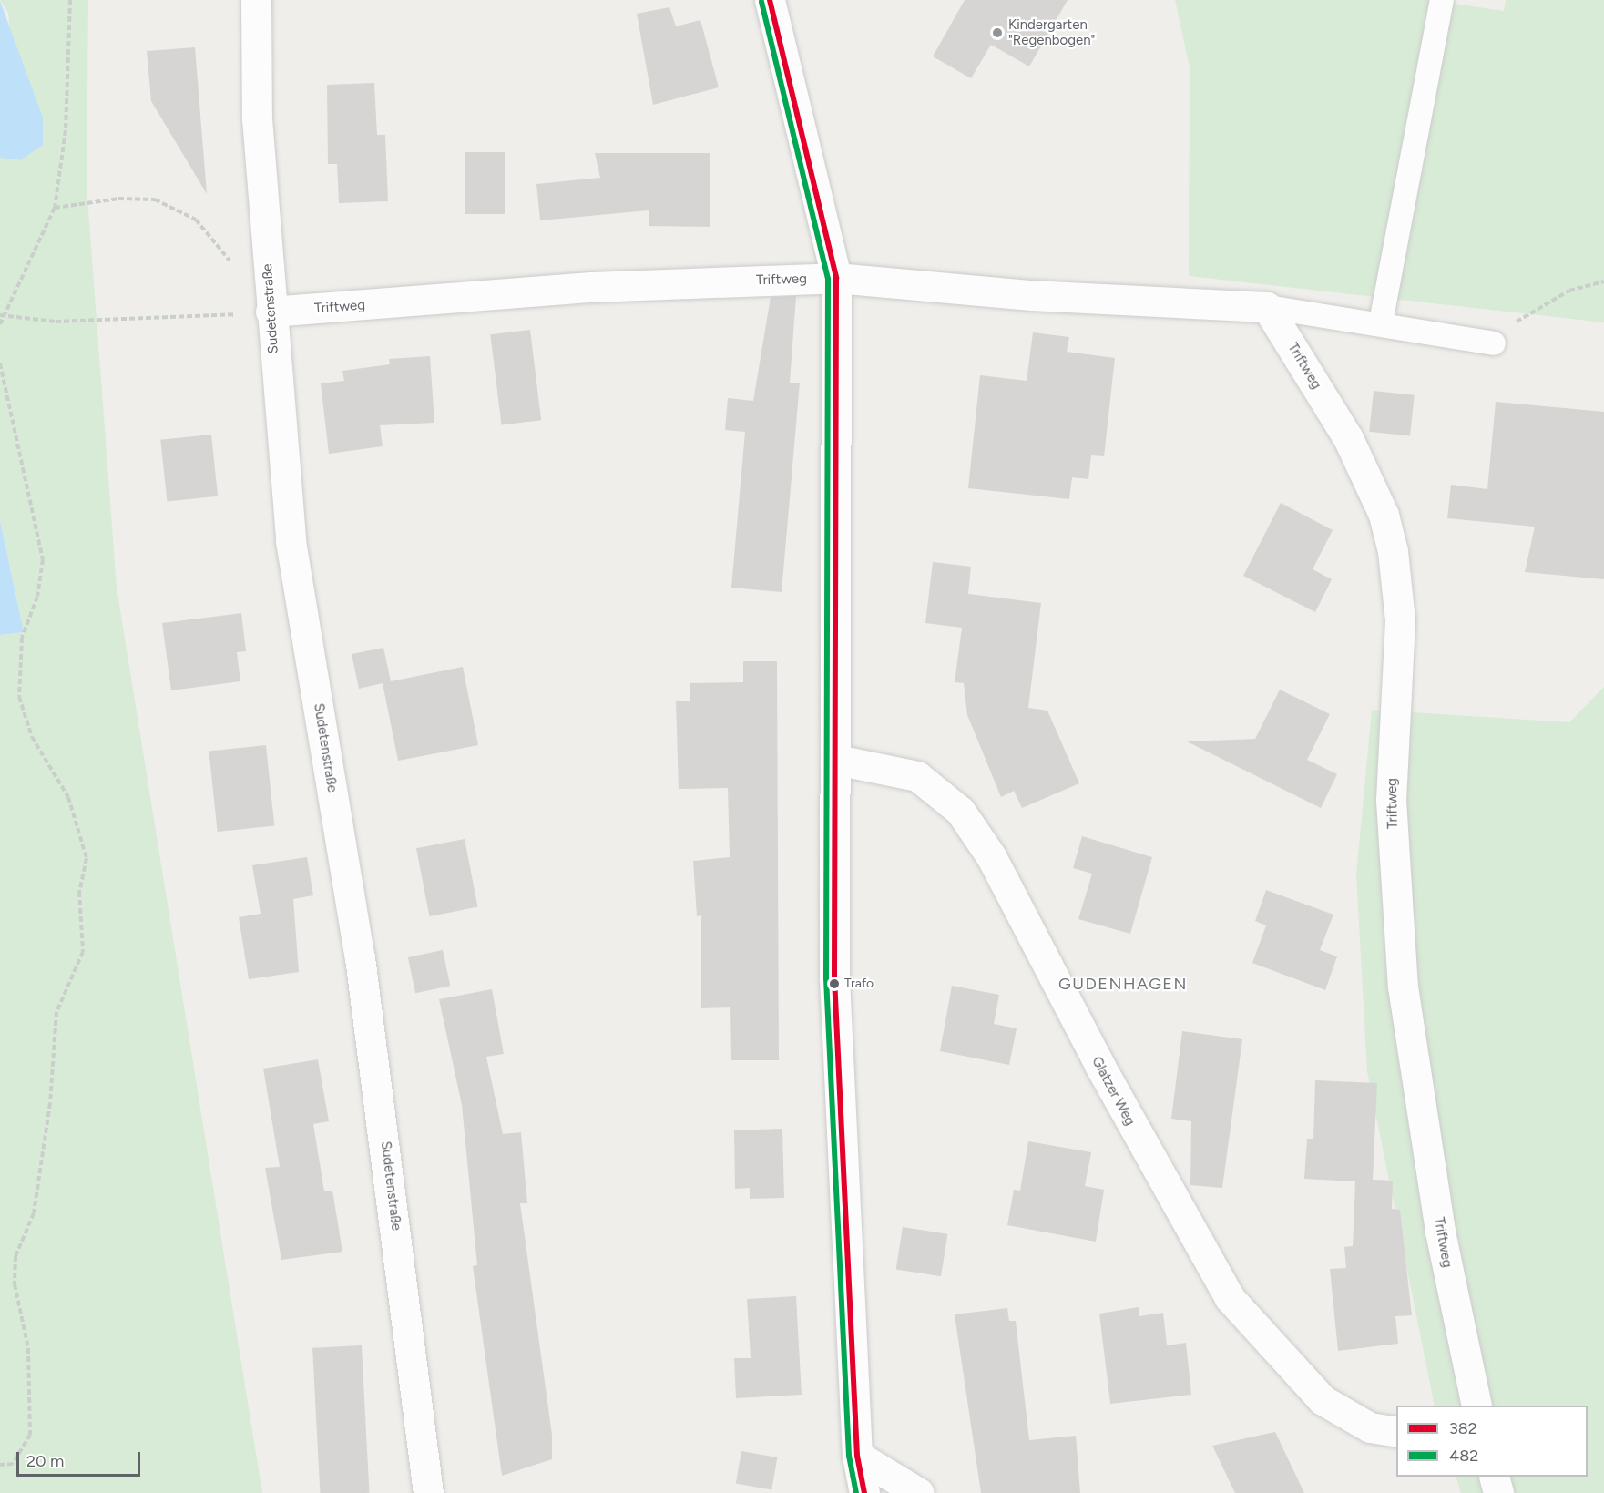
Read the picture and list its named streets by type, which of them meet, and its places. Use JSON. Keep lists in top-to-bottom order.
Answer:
{
  "streets": {
    "street": ["Triftweg", "Sudetenstraße", "Glatzer Weg"]
  },
  "crossings": [
    ["Triftweg", "Sudetenstraße"]
  ],
  "districts": ["GUDENHAGEN"],
  "places": ["Kindergarten \"Regenbogen\"", "Trafo"],
  "lines": ["transit line 382", "transit line 482"],
  "legend": ["382", "482"],
  "scale_bar": "20 m"
}
